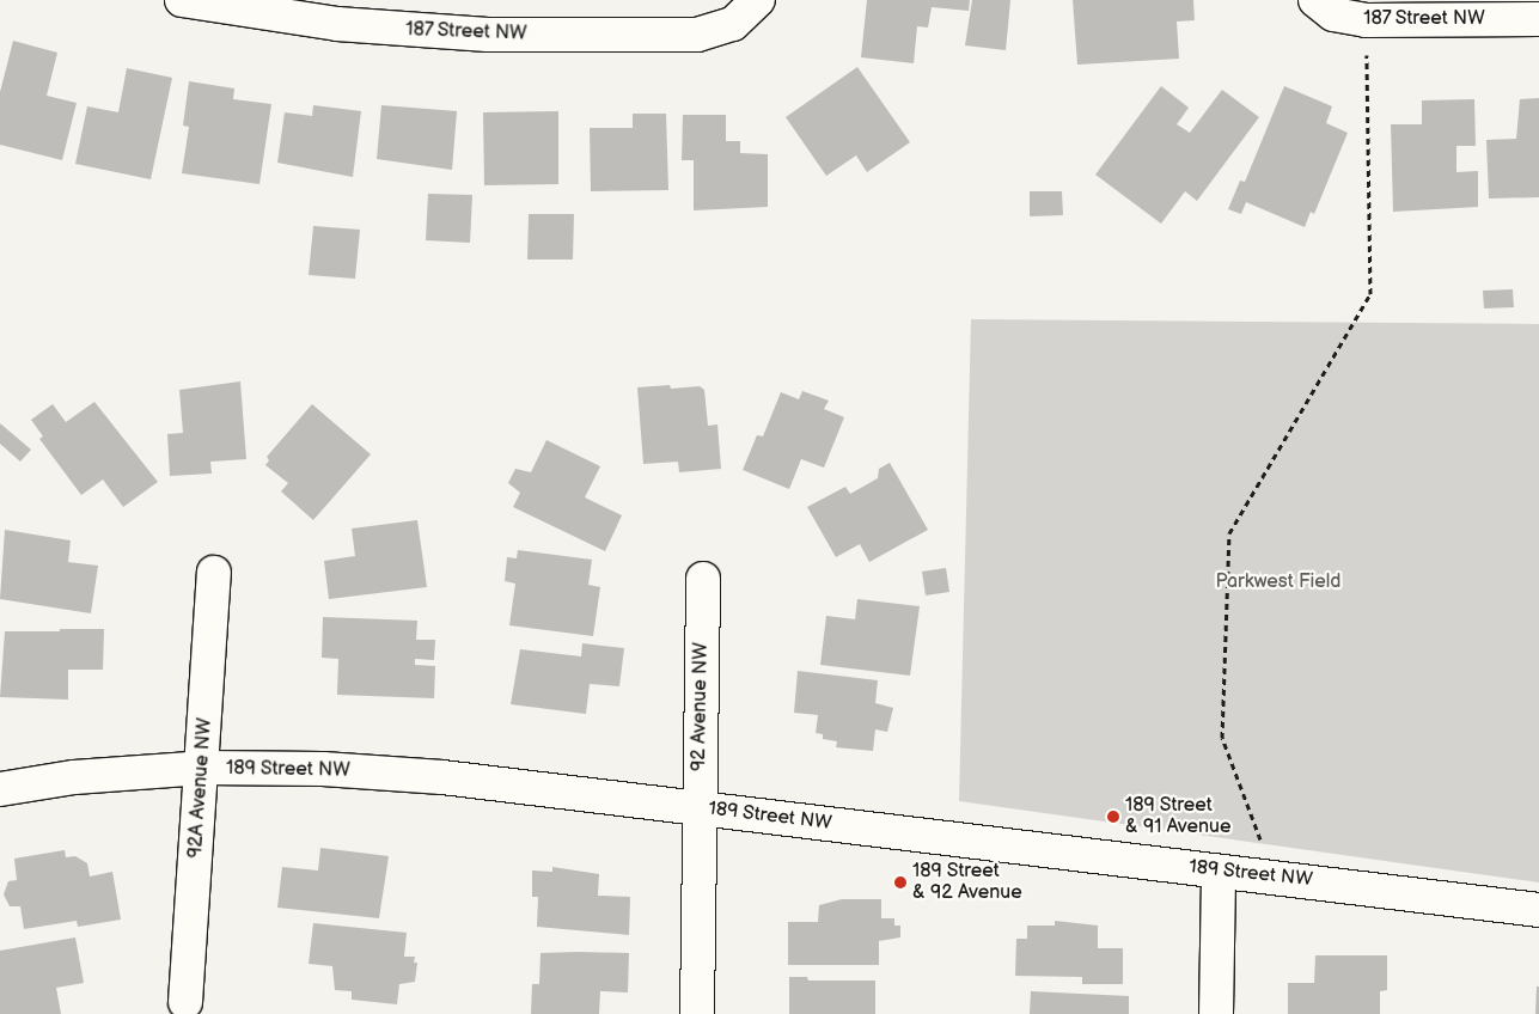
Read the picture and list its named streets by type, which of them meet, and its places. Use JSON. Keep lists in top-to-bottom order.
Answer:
{
  "streets": {
    "street": [
      "187 Street NW",
      "92 Avenue NW",
      "189 Street NW",
      "92A Avenue NW"
    ]
  },
  "crossings": [
    ["92 Avenue NW", "189 Street NW"],
    ["189 Street NW", "92A Avenue NW"]
  ],
  "parks": ["Parkwest Field"],
  "places": ["189 Street & 91 Avenue", "189 Street & 92 Avenue"]
}
